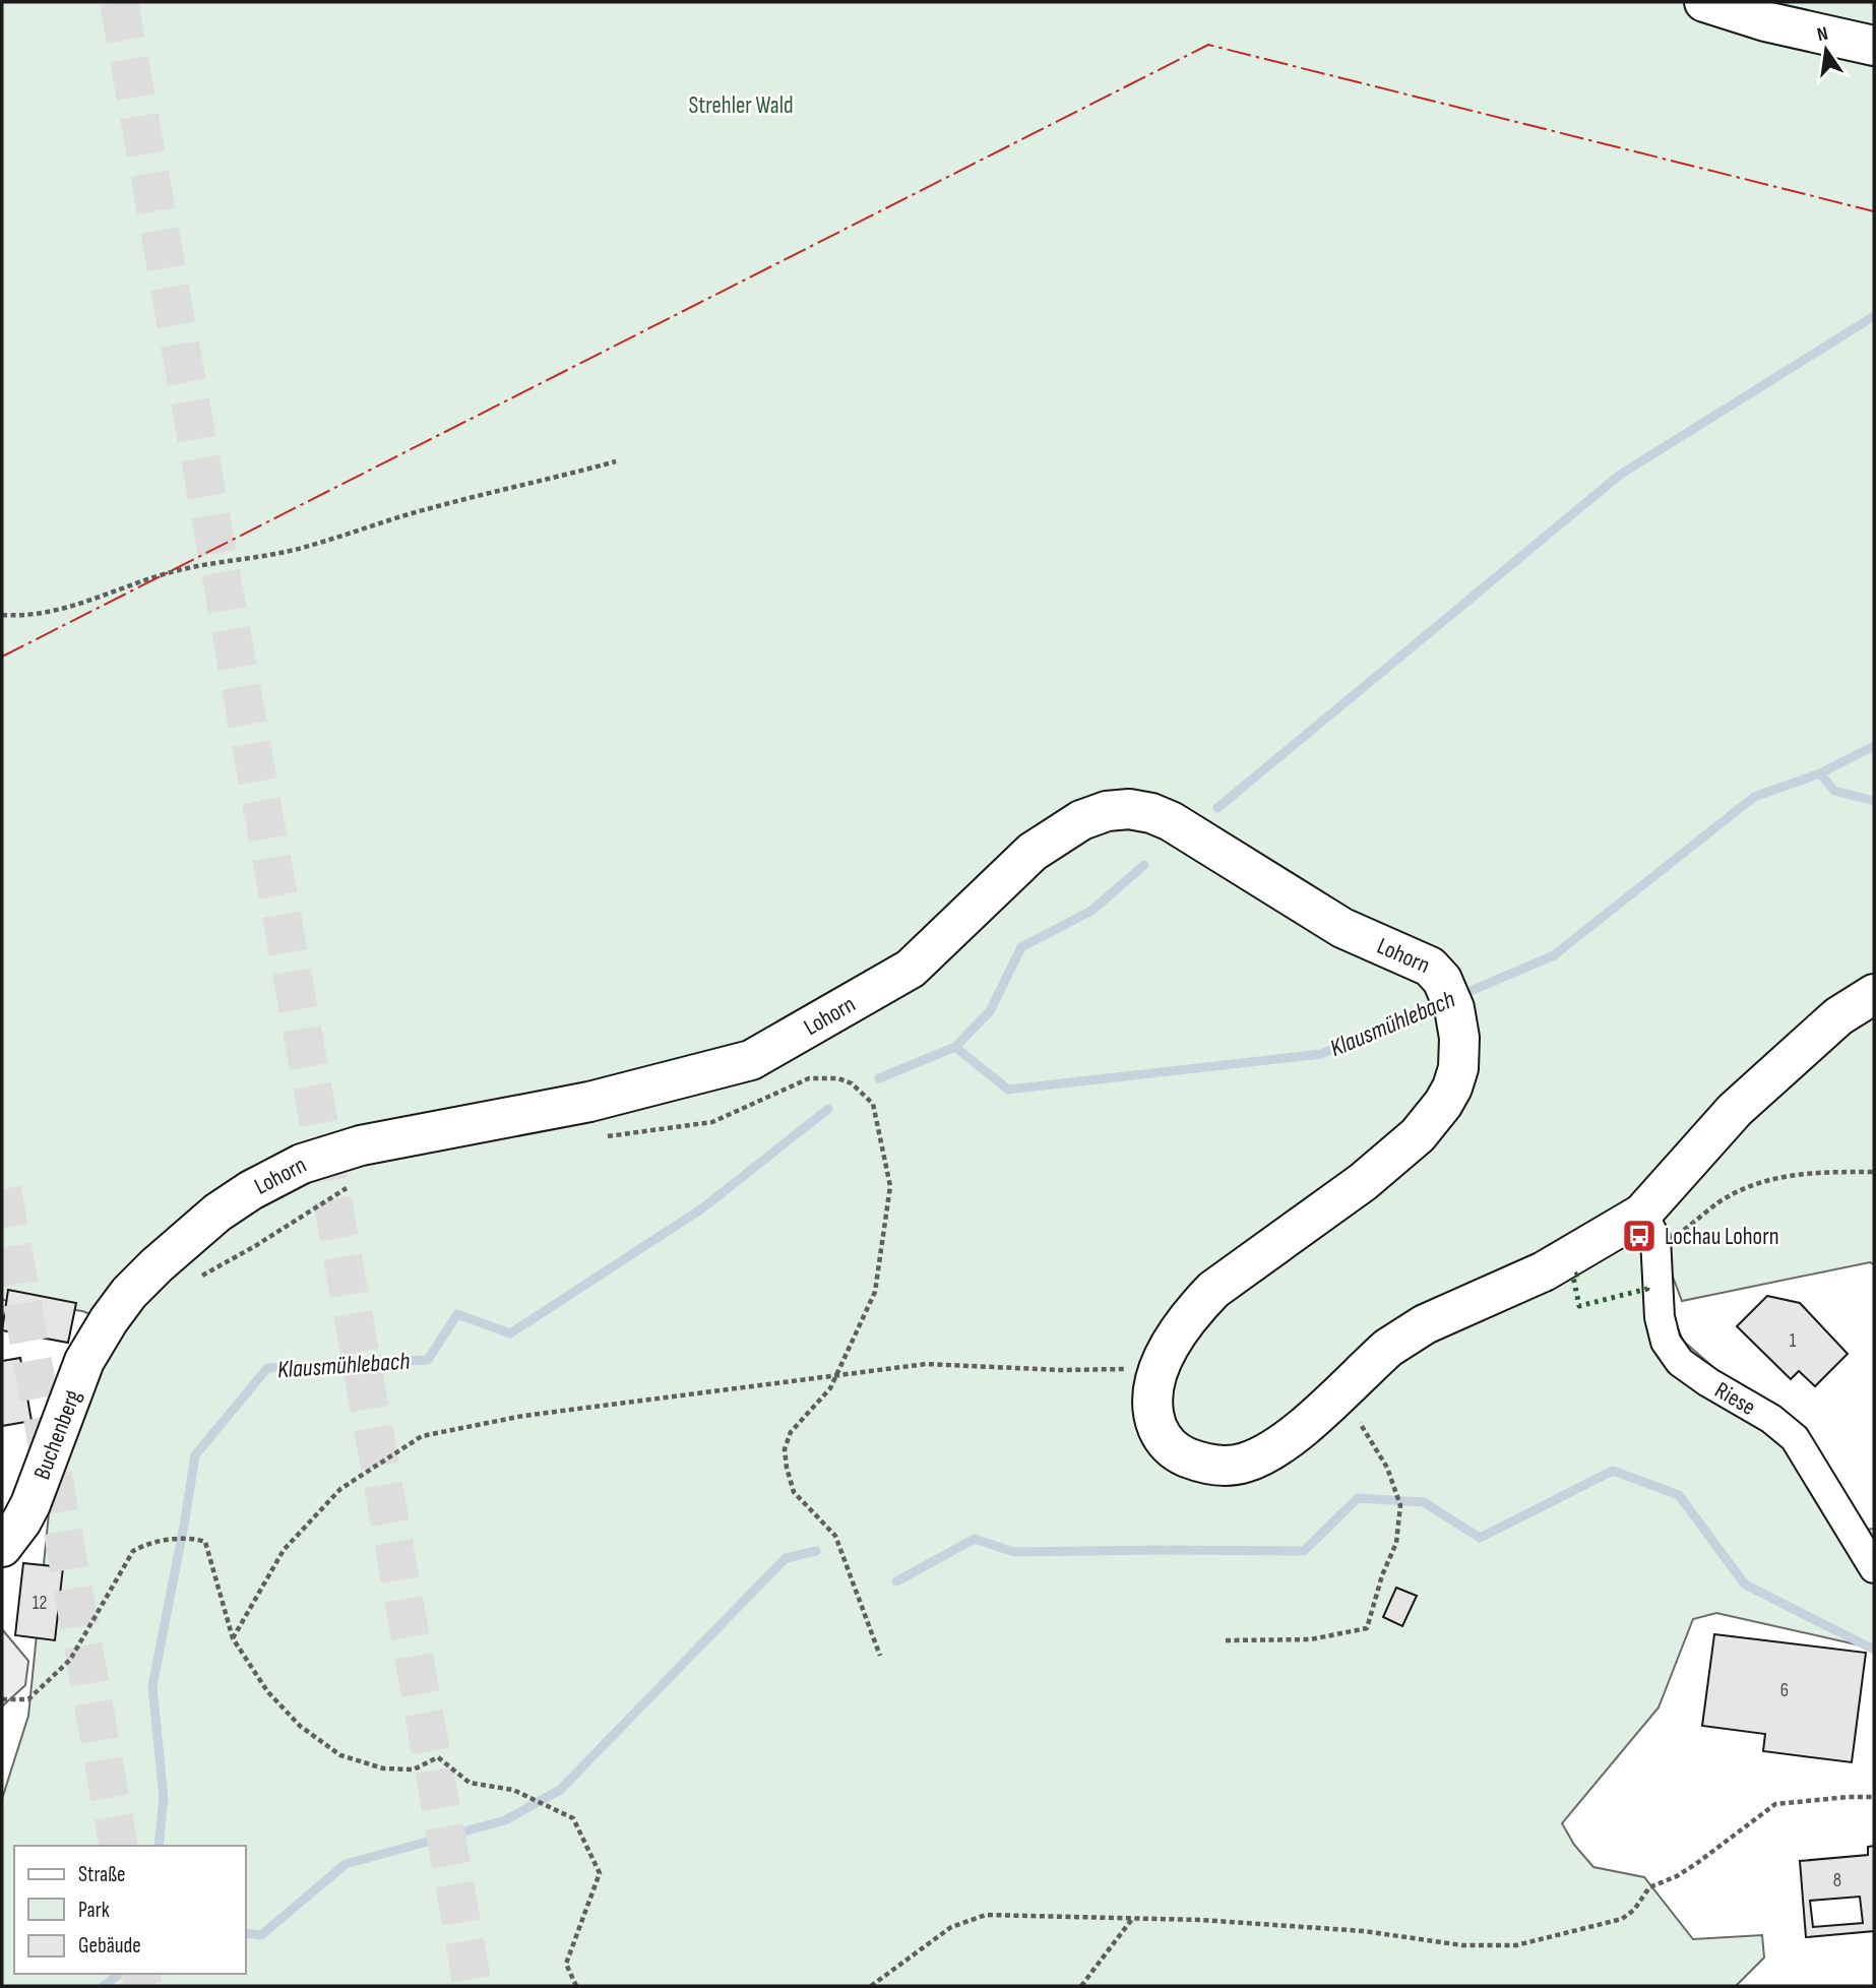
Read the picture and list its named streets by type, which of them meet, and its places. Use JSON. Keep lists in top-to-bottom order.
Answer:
{
  "streets": {
    "street": ["Lohorn", "Riese", "Buchenberg"]
  },
  "crossings": [
    ["Lohorn", "Riese"],
    ["Lohorn", "Buchenberg"]
  ],
  "water": ["Klausmühlebach"],
  "parks": ["Strehler Wald"],
  "places": {
    "bus stop": ["Lochau Lohorn"]
  },
  "house_numbers": [
    "1",
    "12",
    "6",
    "8"
  ],
  "legend": ["Straße", "Park", "Gebäude"],
  "north": "top"
}
